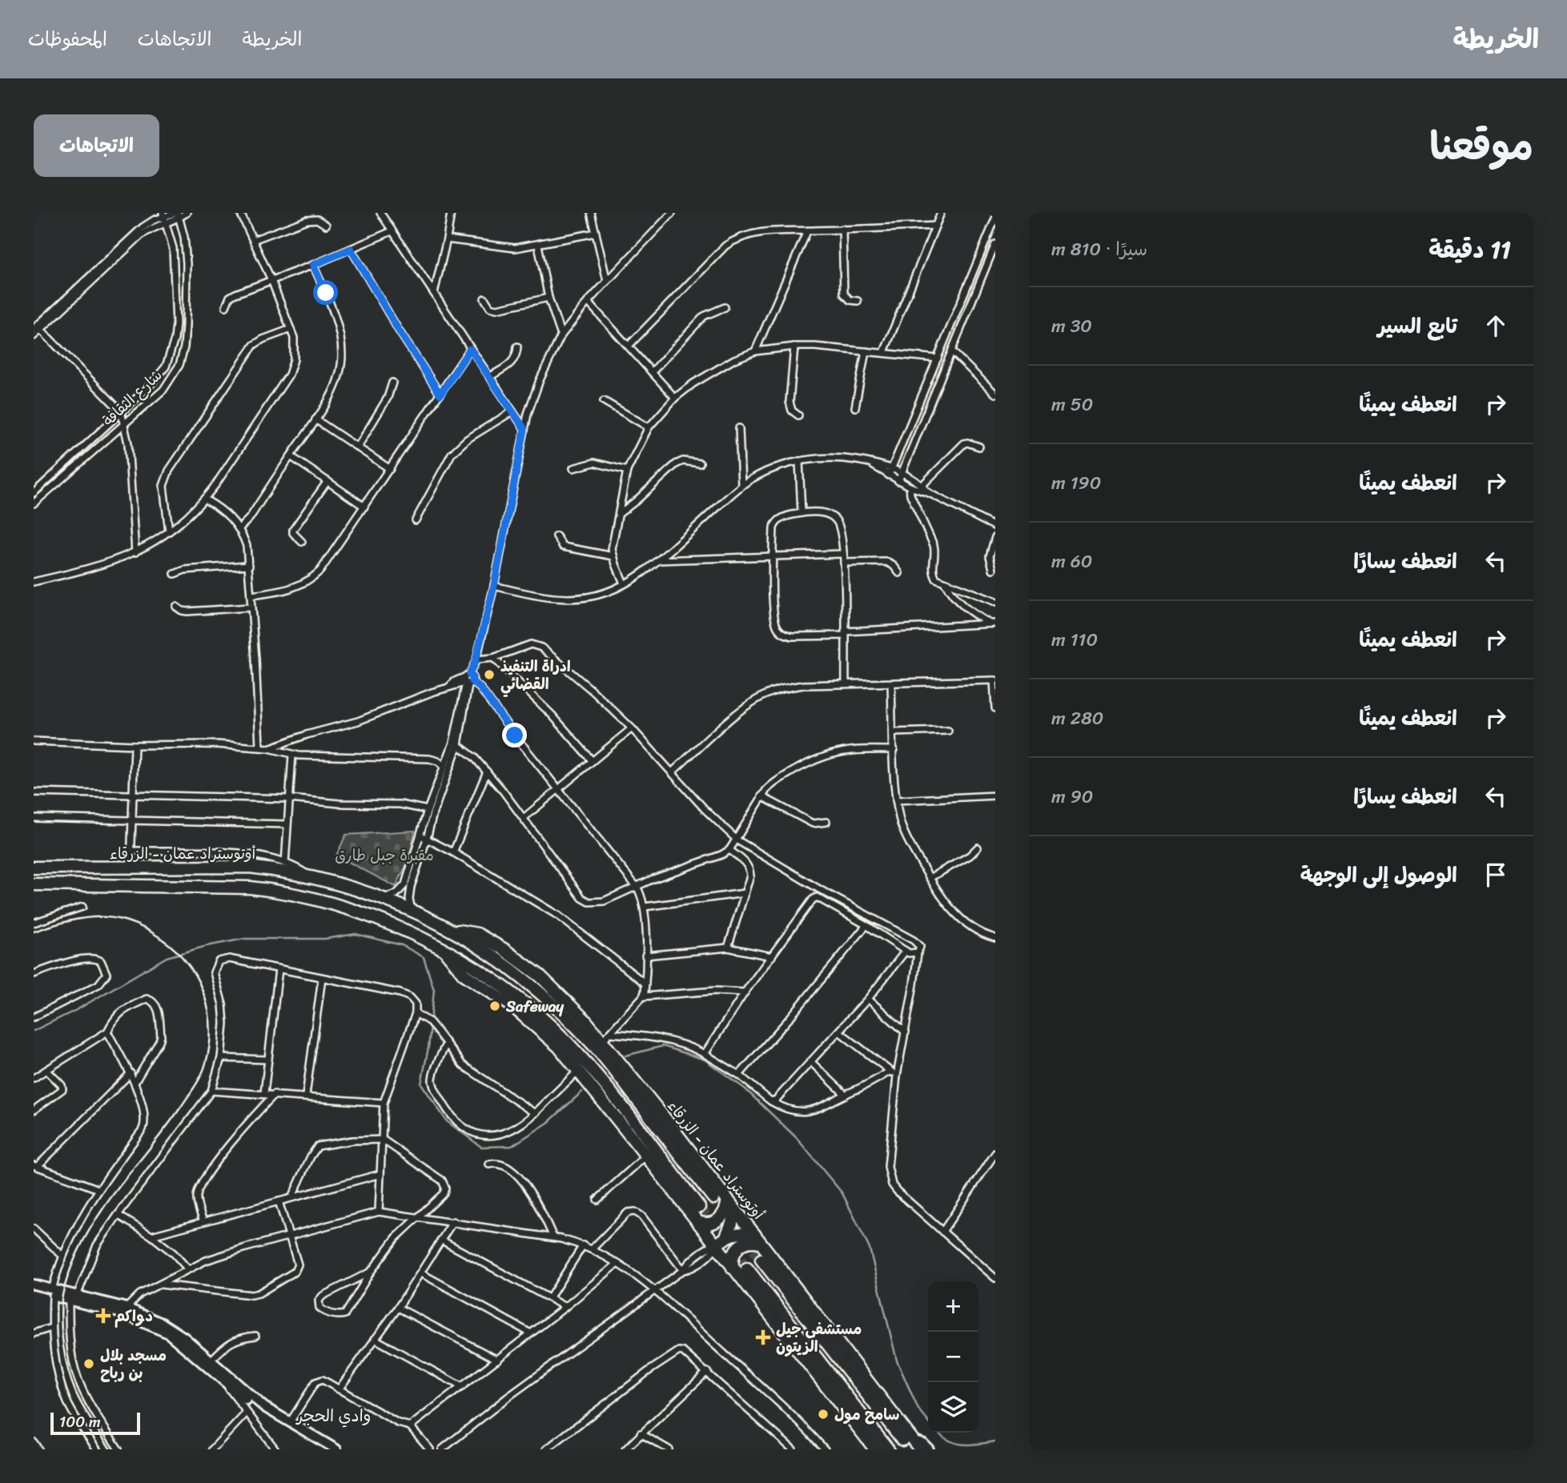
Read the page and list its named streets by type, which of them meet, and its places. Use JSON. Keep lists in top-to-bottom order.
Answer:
{
  "streets": {
    "highway": ["أوتوستراد عمان - الزرقاء"],
    "street": ["شارع الثقافة"]
  },
  "districts": ["وادي الحجر"],
  "parks": ["مقبرة جبل طارق"],
  "places": {
    "other": [
      "ادراة التنفيذ القضائي",
      "Safeway",
      "مسجد بلال بن رباح",
      "سامح مول"
    ],
    "health": ["دواكم", "مستشفى جيل الزيتون"]
  },
  "scale_bar": "100 m",
  "page": {
    "header": "الخريطة",
    "nav": ["الخريطة", "الاتجاهات", "المحفوظات"],
    "title": "موقعنا",
    "buttons": "الاتجاهات",
    "heading": ["11 دقيقة", "سيرًا · 810 m"],
    "list": [
      ["تابع السير", "30 m"],
      ["انعطف يمينًا", "50 m"],
      ["انعطف يمينًا", "190 m"],
      ["انعطف يسارًا", "60 m"],
      ["انعطف يمينًا", "110 m"],
      ["انعطف يمينًا", "280 m"],
      ["انعطف يسارًا", "90 m"],
      "الوصول إلى الوجهة"
    ],
    "map_buttons": ["+", "−"],
    "scale": "100 m"
  }
}
